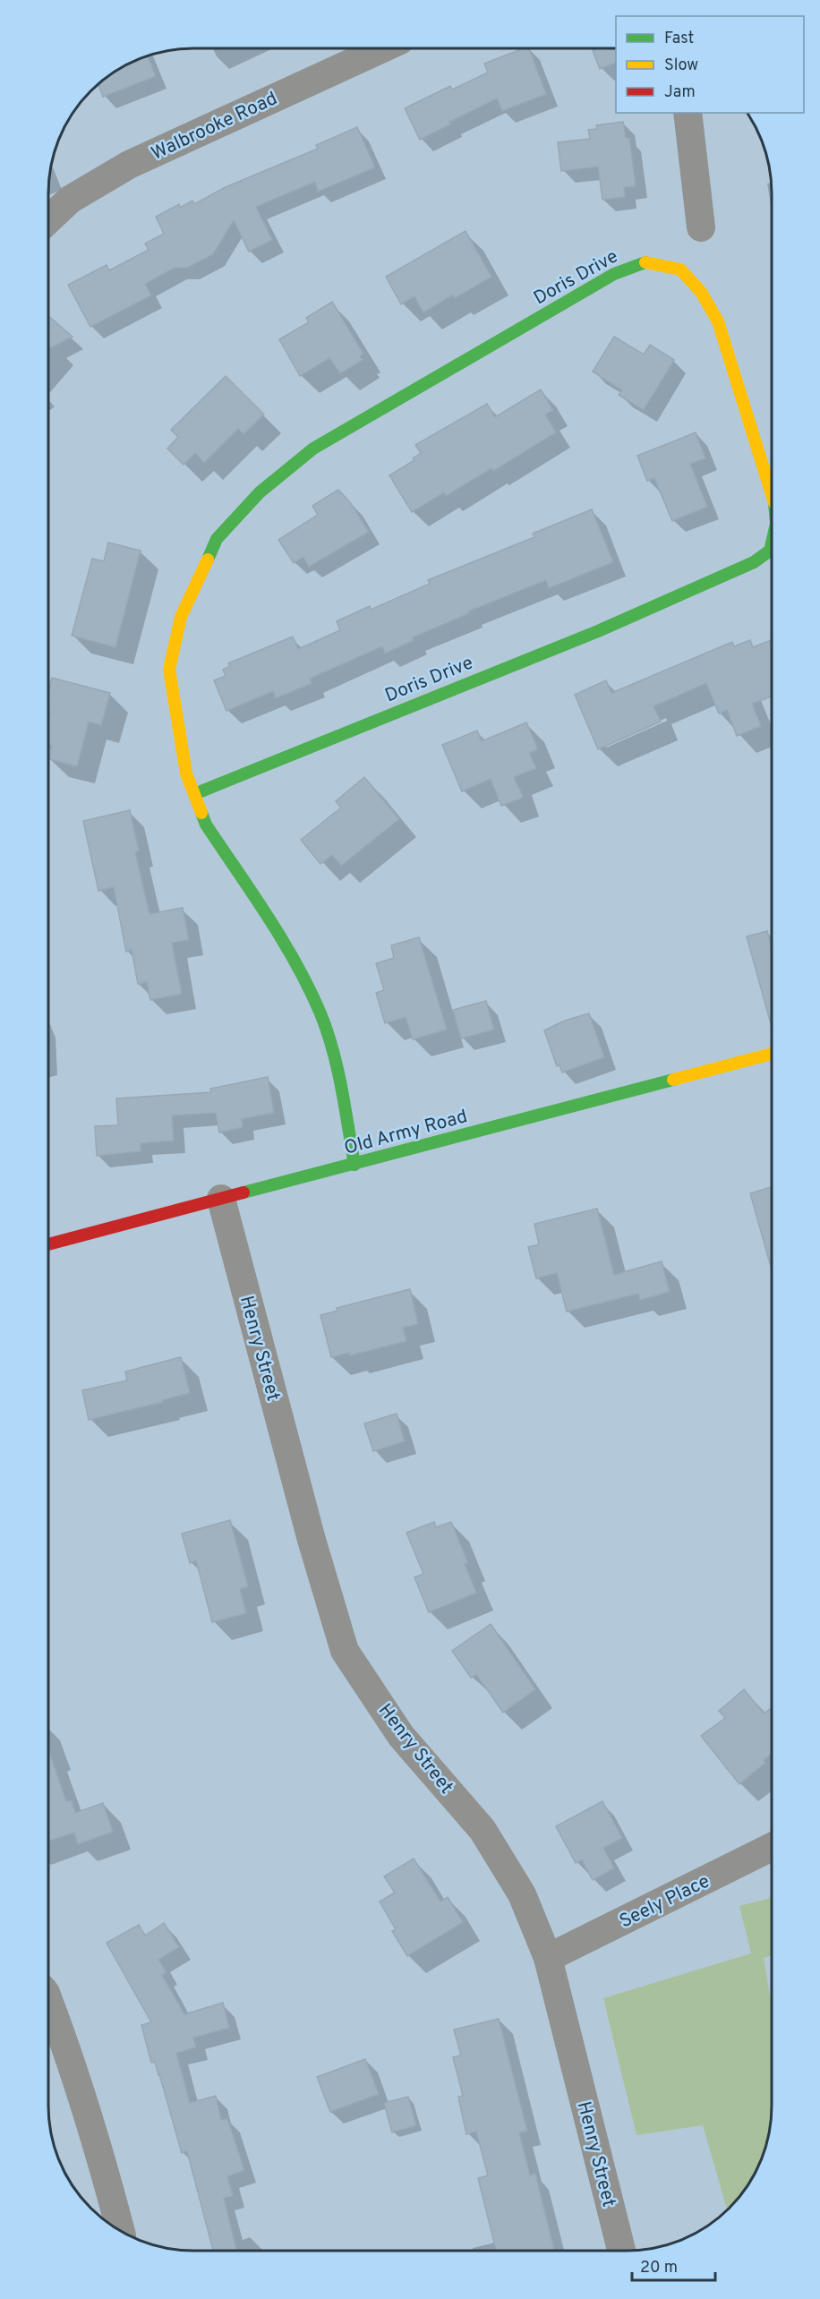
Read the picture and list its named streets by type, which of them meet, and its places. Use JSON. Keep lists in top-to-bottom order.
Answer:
{
  "streets": {
    "street": [
      "Walbrooke Road",
      "Doris Drive",
      "Old Army Road",
      "Henry Street",
      "Seely Place"
    ]
  },
  "crossings": [
    ["Doris Drive", "Old Army Road"],
    ["Old Army Road", "Henry Street"],
    ["Henry Street", "Seely Place"]
  ],
  "legend": ["Fast", "Slow", "Jam"],
  "scale_bar": "20 m"
}
